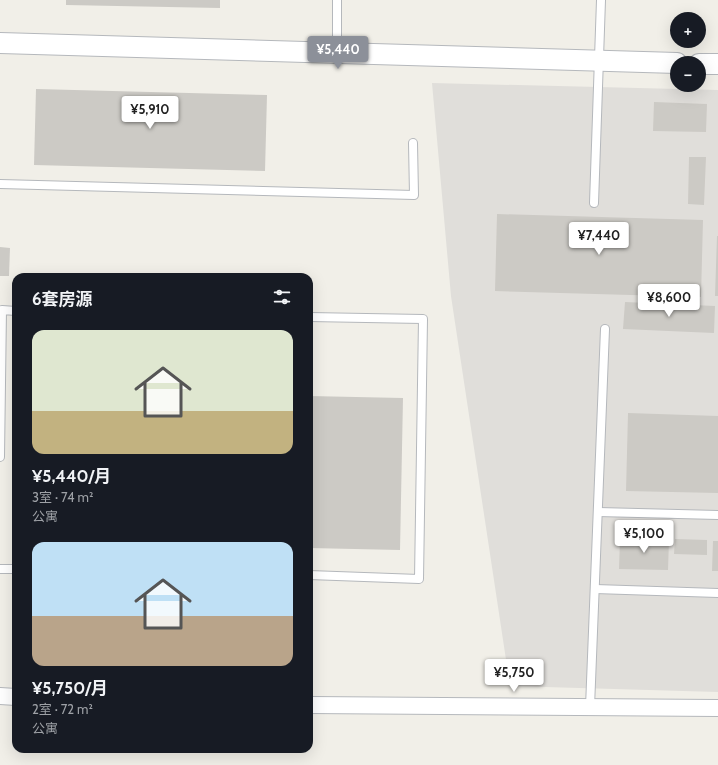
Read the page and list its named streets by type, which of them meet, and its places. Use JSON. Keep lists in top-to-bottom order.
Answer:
{
  "page": {
    "map_buttons": ["+", "−"],
    "price": [
      "¥5,440",
      "¥5,910",
      "¥7,440",
      "¥8,600",
      "¥5,100",
      "¥5,750"
    ],
    "heading": "6套房源",
    "list": [
      {
        "name": "¥5,440/月",
        "note": "3室 · 74 m² · 公寓"
      },
      {
        "name": "¥5,750/月",
        "note": "2室 · 72 m² · 公寓"
      }
    ]
  }
}
